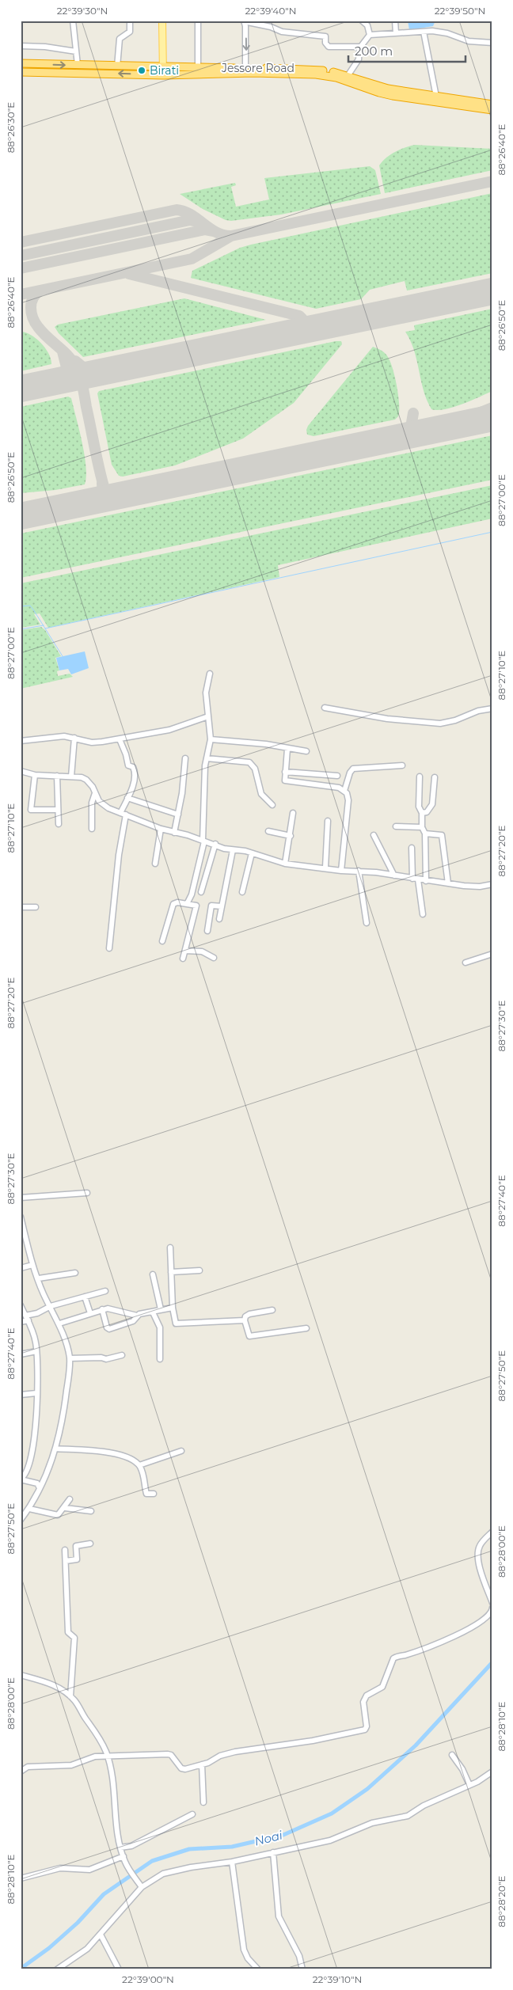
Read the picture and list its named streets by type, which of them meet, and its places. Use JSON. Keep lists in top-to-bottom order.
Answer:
{
  "streets": {
    "highway": ["Jessore Road"]
  },
  "water": ["Noai"],
  "places": ["Birati"],
  "scale_bar": "200 m",
  "coordinates": [
    "22°39'30\"N",
    "22°39'40\"N",
    "22°39'50\"N",
    "88°26'30\"E",
    "88°26'40\"E",
    "88°26'50\"E",
    "88°27'00\"E",
    "88°27'10\"E",
    "88°27'20\"E",
    "88°27'30\"E",
    "88°27'40\"E",
    "88°27'50\"E",
    "88°28'00\"E",
    "88°28'10\"E",
    "88°28'20\"E",
    "22°39'00\"N",
    "22°39'10\"N"
  ]
}
